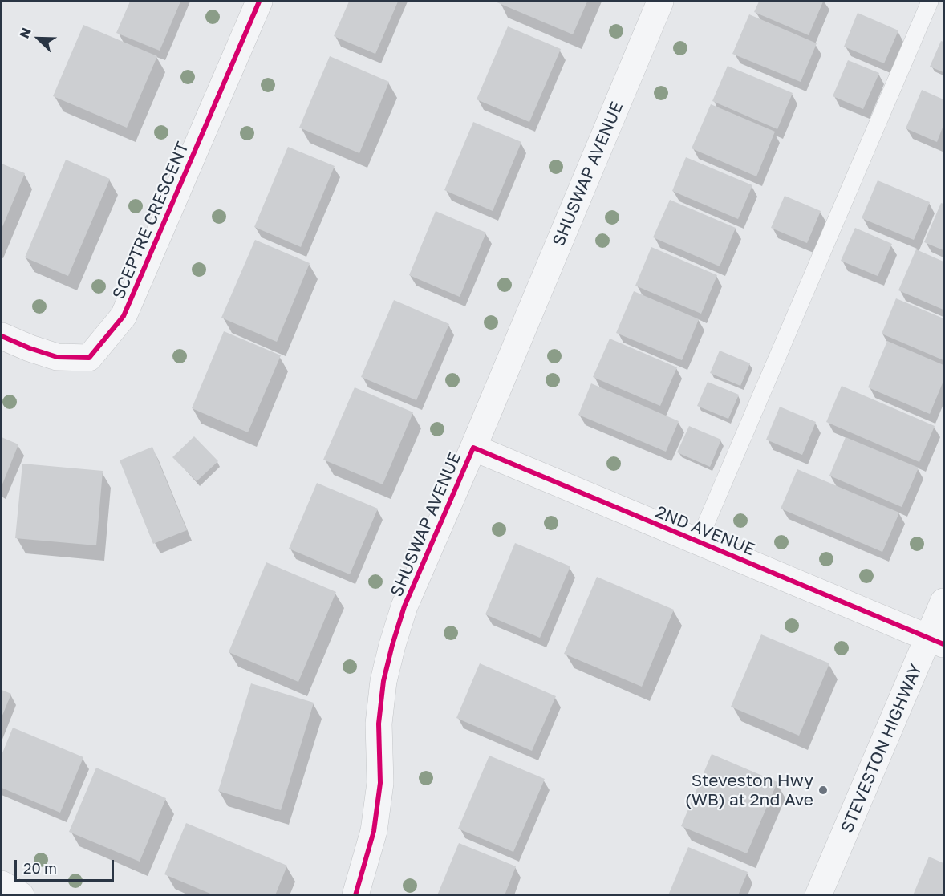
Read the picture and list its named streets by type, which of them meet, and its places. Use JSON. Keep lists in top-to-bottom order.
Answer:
{
  "streets": {
    "street": [
      "SHUSWAP AVENUE",
      "SCEPTRE CRESCENT",
      "2ND AVENUE",
      "STEVESTON HIGHWAY"
    ]
  },
  "crossings": [
    ["SHUSWAP AVENUE", "2ND AVENUE"],
    ["2ND AVENUE", "STEVESTON HIGHWAY"]
  ],
  "places": ["Steveston Hwy (WB) at 2nd Ave"],
  "scale_bar": "20 m",
  "north": "top left"
}
